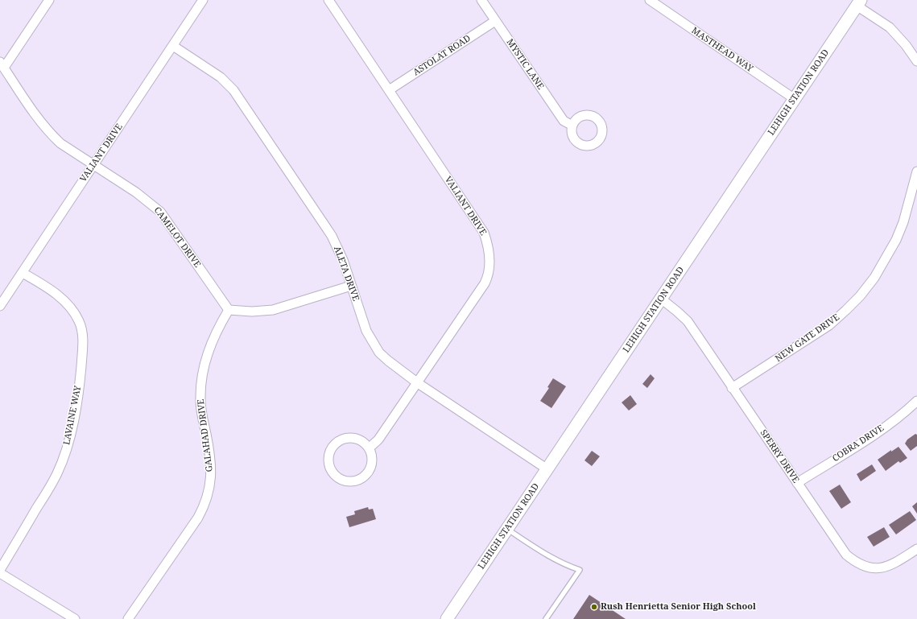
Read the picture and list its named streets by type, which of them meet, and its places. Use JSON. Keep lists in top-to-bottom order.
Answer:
{
  "streets": {
    "main road": ["LEHIGH STATION ROAD"],
    "street": [
      "MASTHEAD WAY",
      "ASTOLAT ROAD",
      "MYSTIC LANE",
      "VALIANT DRIVE",
      "CAMELOT DRIVE",
      "ALETA DRIVE",
      "NEW GATE DRIVE",
      "LAVAINE WAY",
      "GALAHAD DRIVE",
      "COBRA DRIVE",
      "SPERRY DRIVE"
    ]
  },
  "crossings": [
    ["MASTHEAD WAY", "LEHIGH STATION ROAD"],
    ["ASTOLAT ROAD", "MYSTIC LANE"],
    ["ASTOLAT ROAD", "VALIANT DRIVE"],
    ["LEHIGH STATION ROAD", "ALETA DRIVE"],
    ["LEHIGH STATION ROAD", "SPERRY DRIVE"],
    ["VALIANT DRIVE", "CAMELOT DRIVE"],
    ["VALIANT DRIVE", "ALETA DRIVE"],
    ["VALIANT DRIVE", "LAVAINE WAY"],
    ["CAMELOT DRIVE", "GALAHAD DRIVE"],
    ["NEW GATE DRIVE", "SPERRY DRIVE"],
    ["COBRA DRIVE", "SPERRY DRIVE"]
  ],
  "places": ["Rush Henrietta Senior High School"]
}
